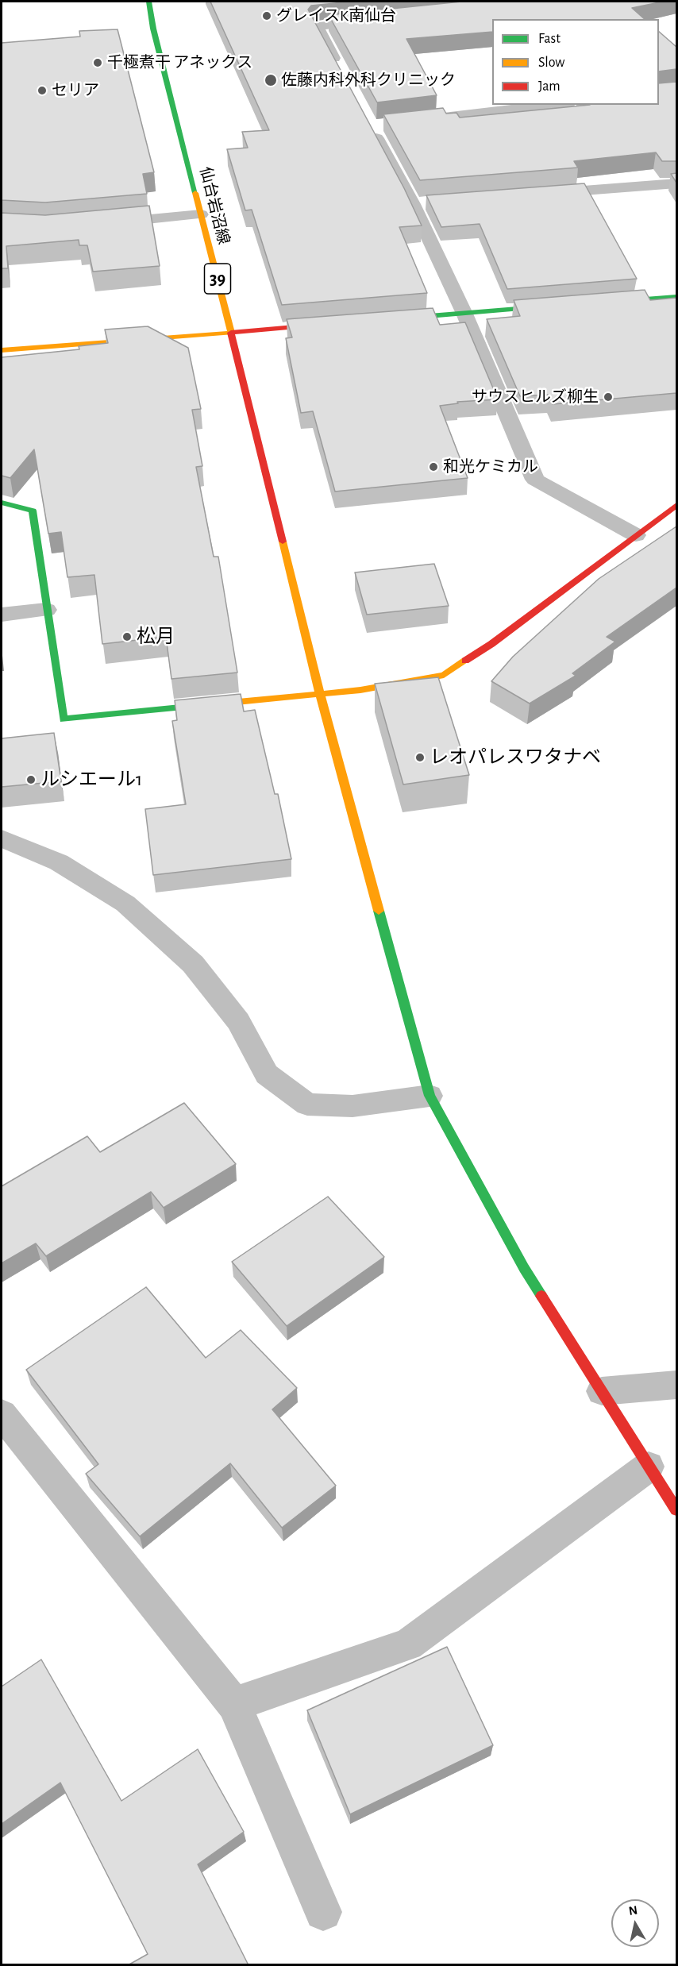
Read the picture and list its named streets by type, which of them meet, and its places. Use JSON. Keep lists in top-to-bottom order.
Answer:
{
  "streets": {
    "street": ["仙台岩沼線", "39"]
  },
  "places": [
    "グレイスK南仙台",
    "千極煮干 アネックス",
    "佐藤内科外科クリニック",
    "セリア",
    "サウスヒルズ柳生",
    "和光ケミカル",
    "松月",
    "レオパレスワタナベ",
    "ルシエール1"
  ],
  "legend": ["Fast", "Slow", "Jam"],
  "north": "top"
}
